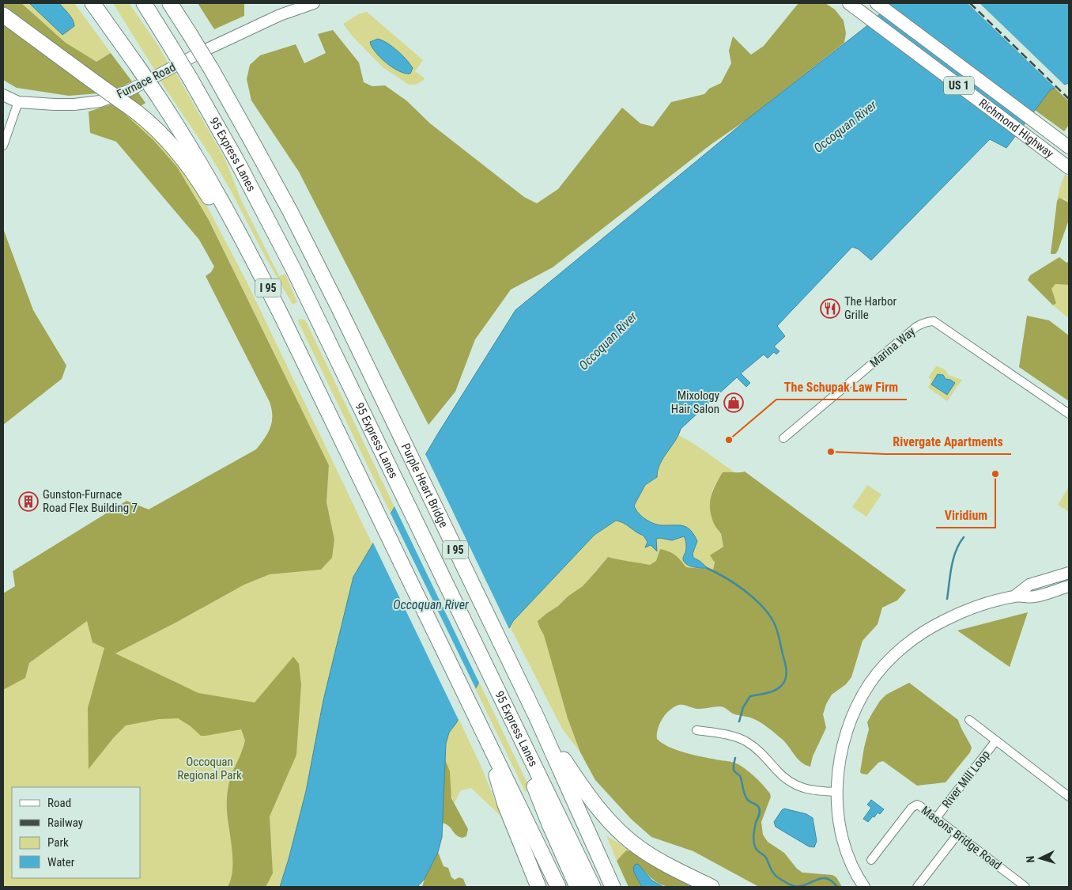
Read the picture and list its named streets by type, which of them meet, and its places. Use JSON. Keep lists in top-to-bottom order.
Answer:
{
  "streets": {
    "highway": ["95 Express Lanes", "I 95", "Purple Heart Bridge"],
    "main road": ["US 1", "Richmond Highway"],
    "street": [
      "Furnace Road",
      "Marina Way",
      "River Mill Loop",
      "Masons Bridge Road"
    ]
  },
  "crossings": [
    ["I 95", "Purple Heart Bridge"],
    ["River Mill Loop", "Masons Bridge Road"]
  ],
  "water": ["Occoquan River"],
  "parks": ["Occoquan Regional Park"],
  "places": {
    "restaurant": ["The Harbor Grille"],
    "shop": ["Mixology Hair Salon"],
    "other": ["The Schupak Law Firm", "Rivergate Apartments", "Viridium"],
    "building": ["Gunston-Furnace Road Flex Building 7"]
  },
  "legend": [
    "Road",
    "Railway",
    "Park",
    "Water"
  ],
  "north": "left"
}
